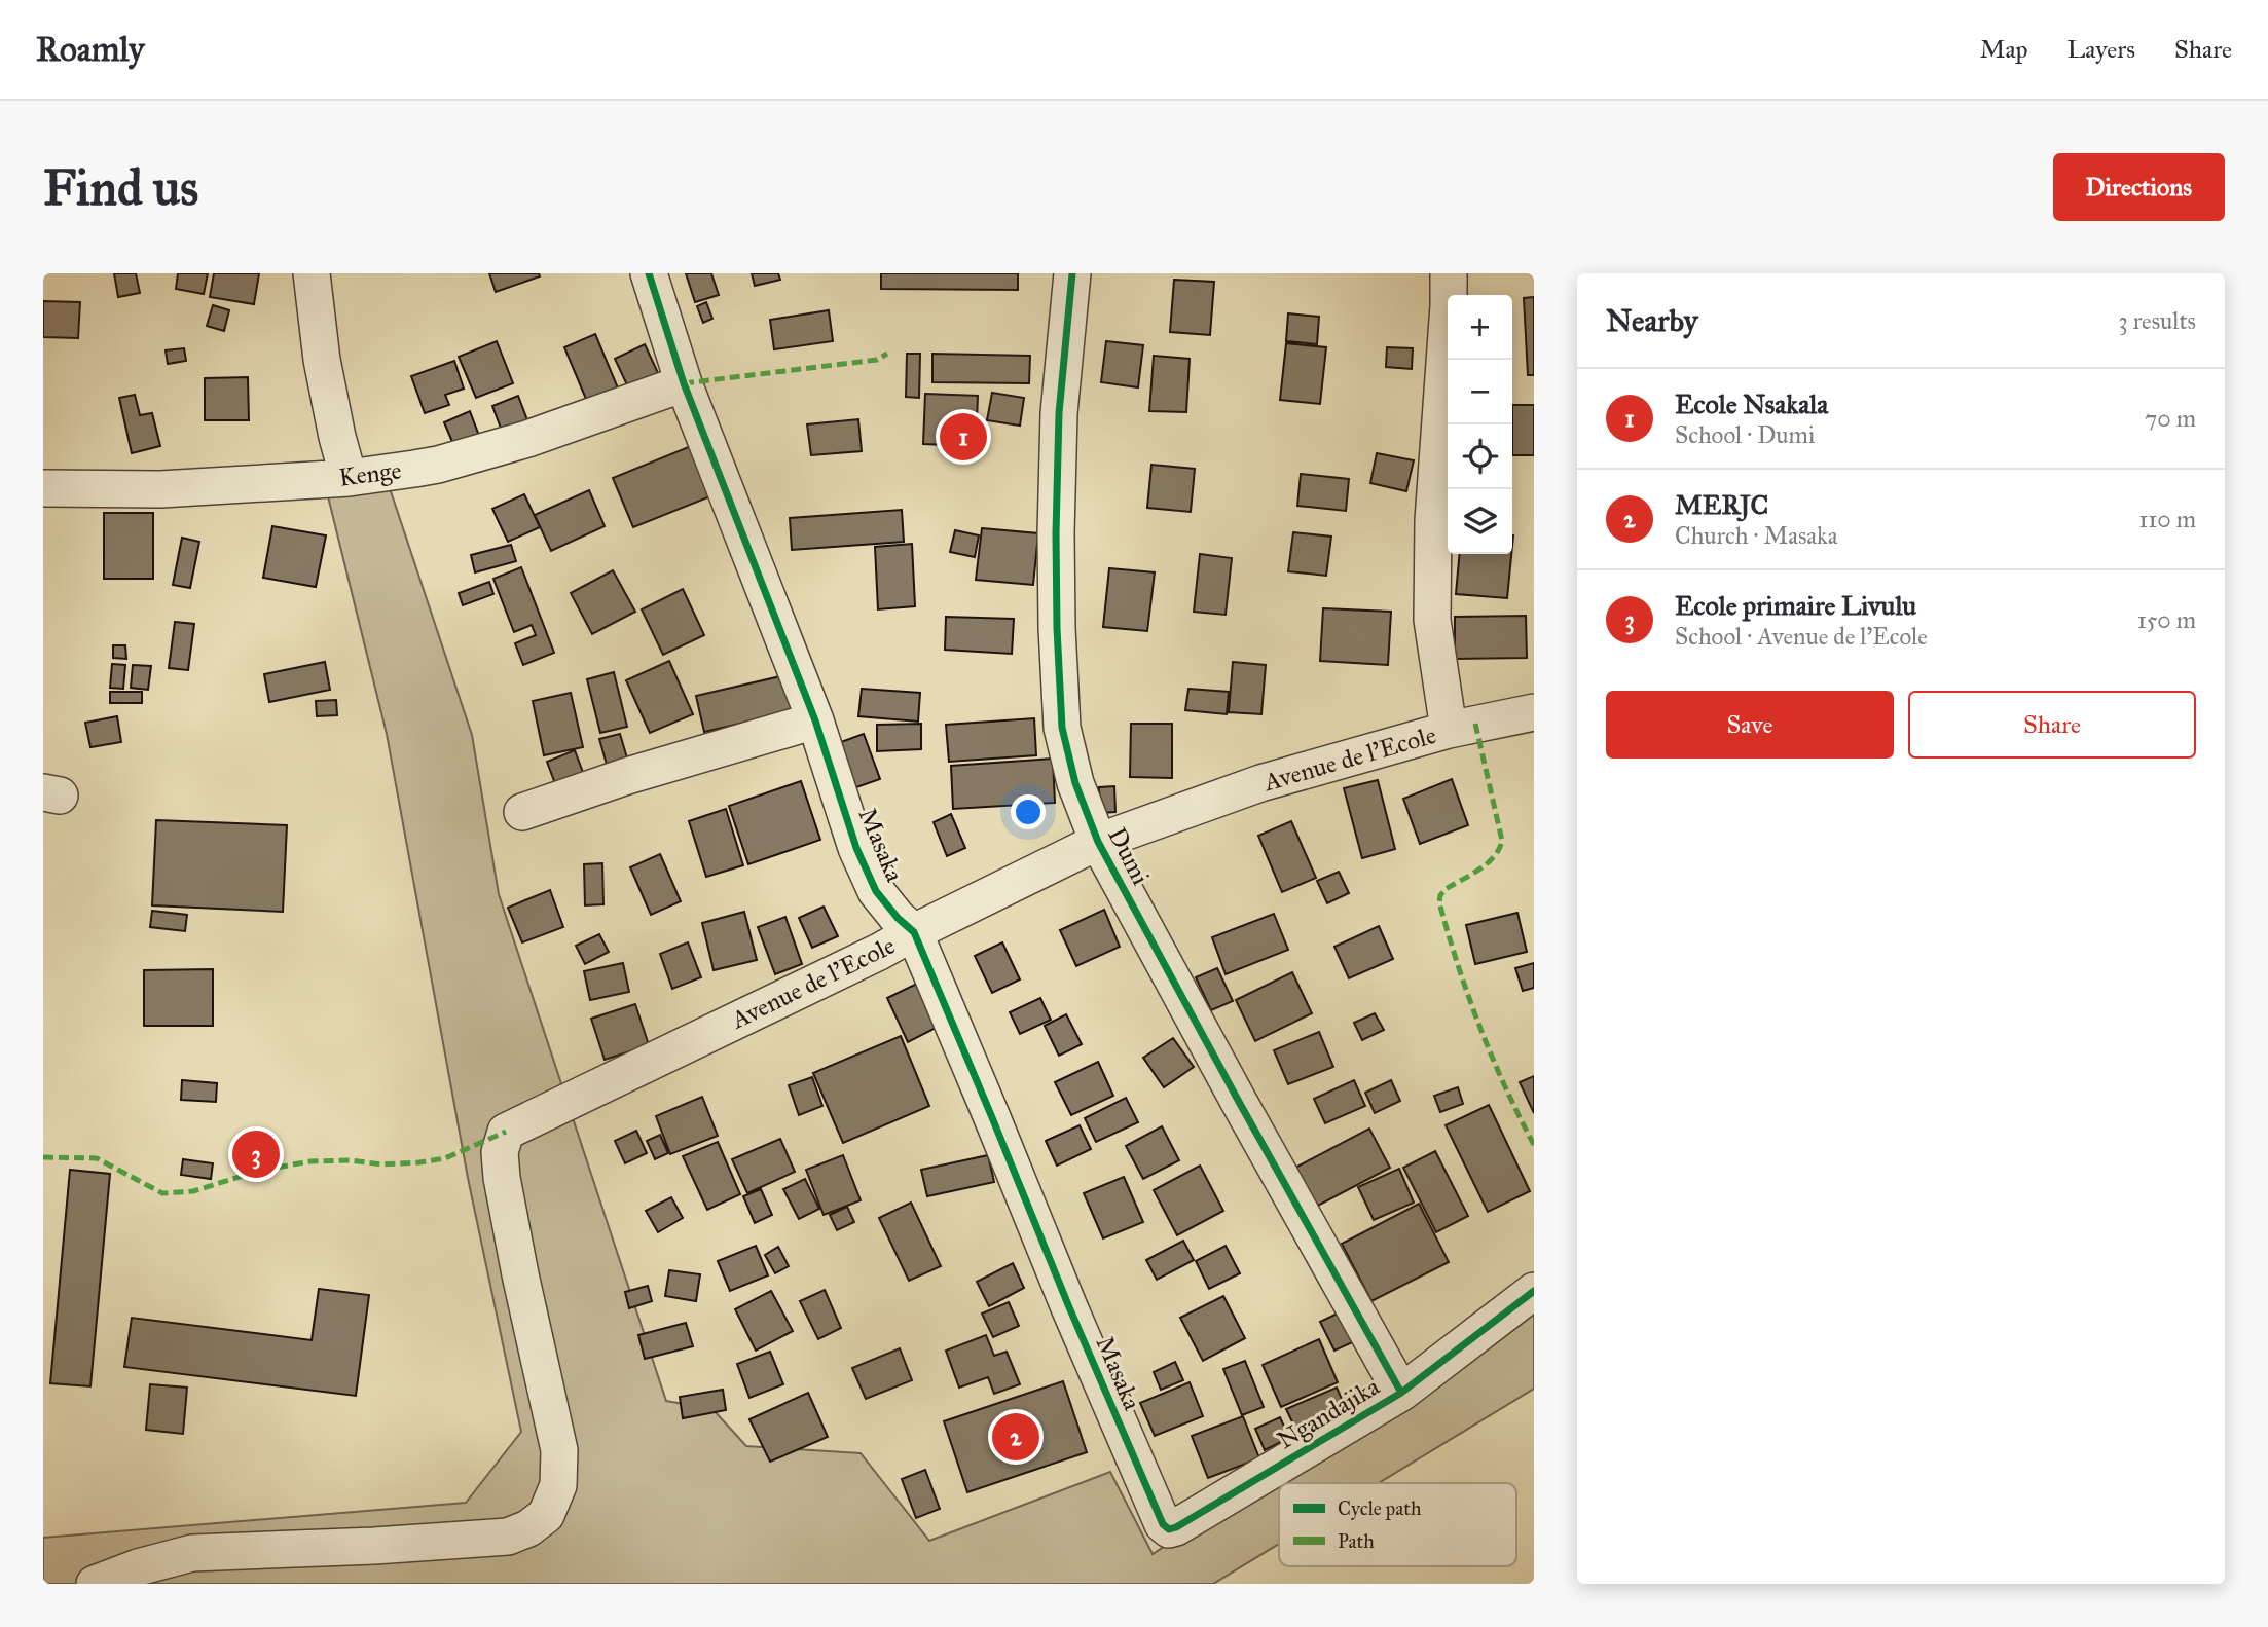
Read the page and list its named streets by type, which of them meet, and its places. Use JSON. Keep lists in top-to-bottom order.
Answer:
{
  "streets": {
    "street": [
      "Kenge",
      "Avenue de l'Ecole",
      "Masaka",
      "Dumi",
      "Ngandajika"
    ]
  },
  "crossings": [
    ["Kenge", "Masaka"],
    ["Avenue de l'Ecole", "Masaka"],
    ["Avenue de l'Ecole", "Dumi"],
    ["Masaka", "Ngandajika"],
    ["Dumi", "Ngandajika"]
  ],
  "legend": ["Cycle path", "Path"],
  "page": {
    "header": "Roamly",
    "nav": ["Map", "Layers", "Share"],
    "buttons": [
      "Directions",
      ["Save", "Share"]
    ],
    "title": "Find us",
    "heading": ["Nearby", "3 results"],
    "map_buttons": ["+", "−"],
    "list": [
      {
        "mark": "1",
        "name": "Ecole Nsakala",
        "note": "School · Dumi",
        "value": "70 m"
      },
      {
        "mark": "2",
        "name": "MERJC",
        "note": "Church · Masaka",
        "value": "110 m"
      },
      {
        "mark": "3",
        "name": "Ecole primaire Livulu",
        "note": "School · Avenue de l'Ecole",
        "value": "150 m"
      }
    ],
    "pins": ["1", "3", "2"]
  }
}
